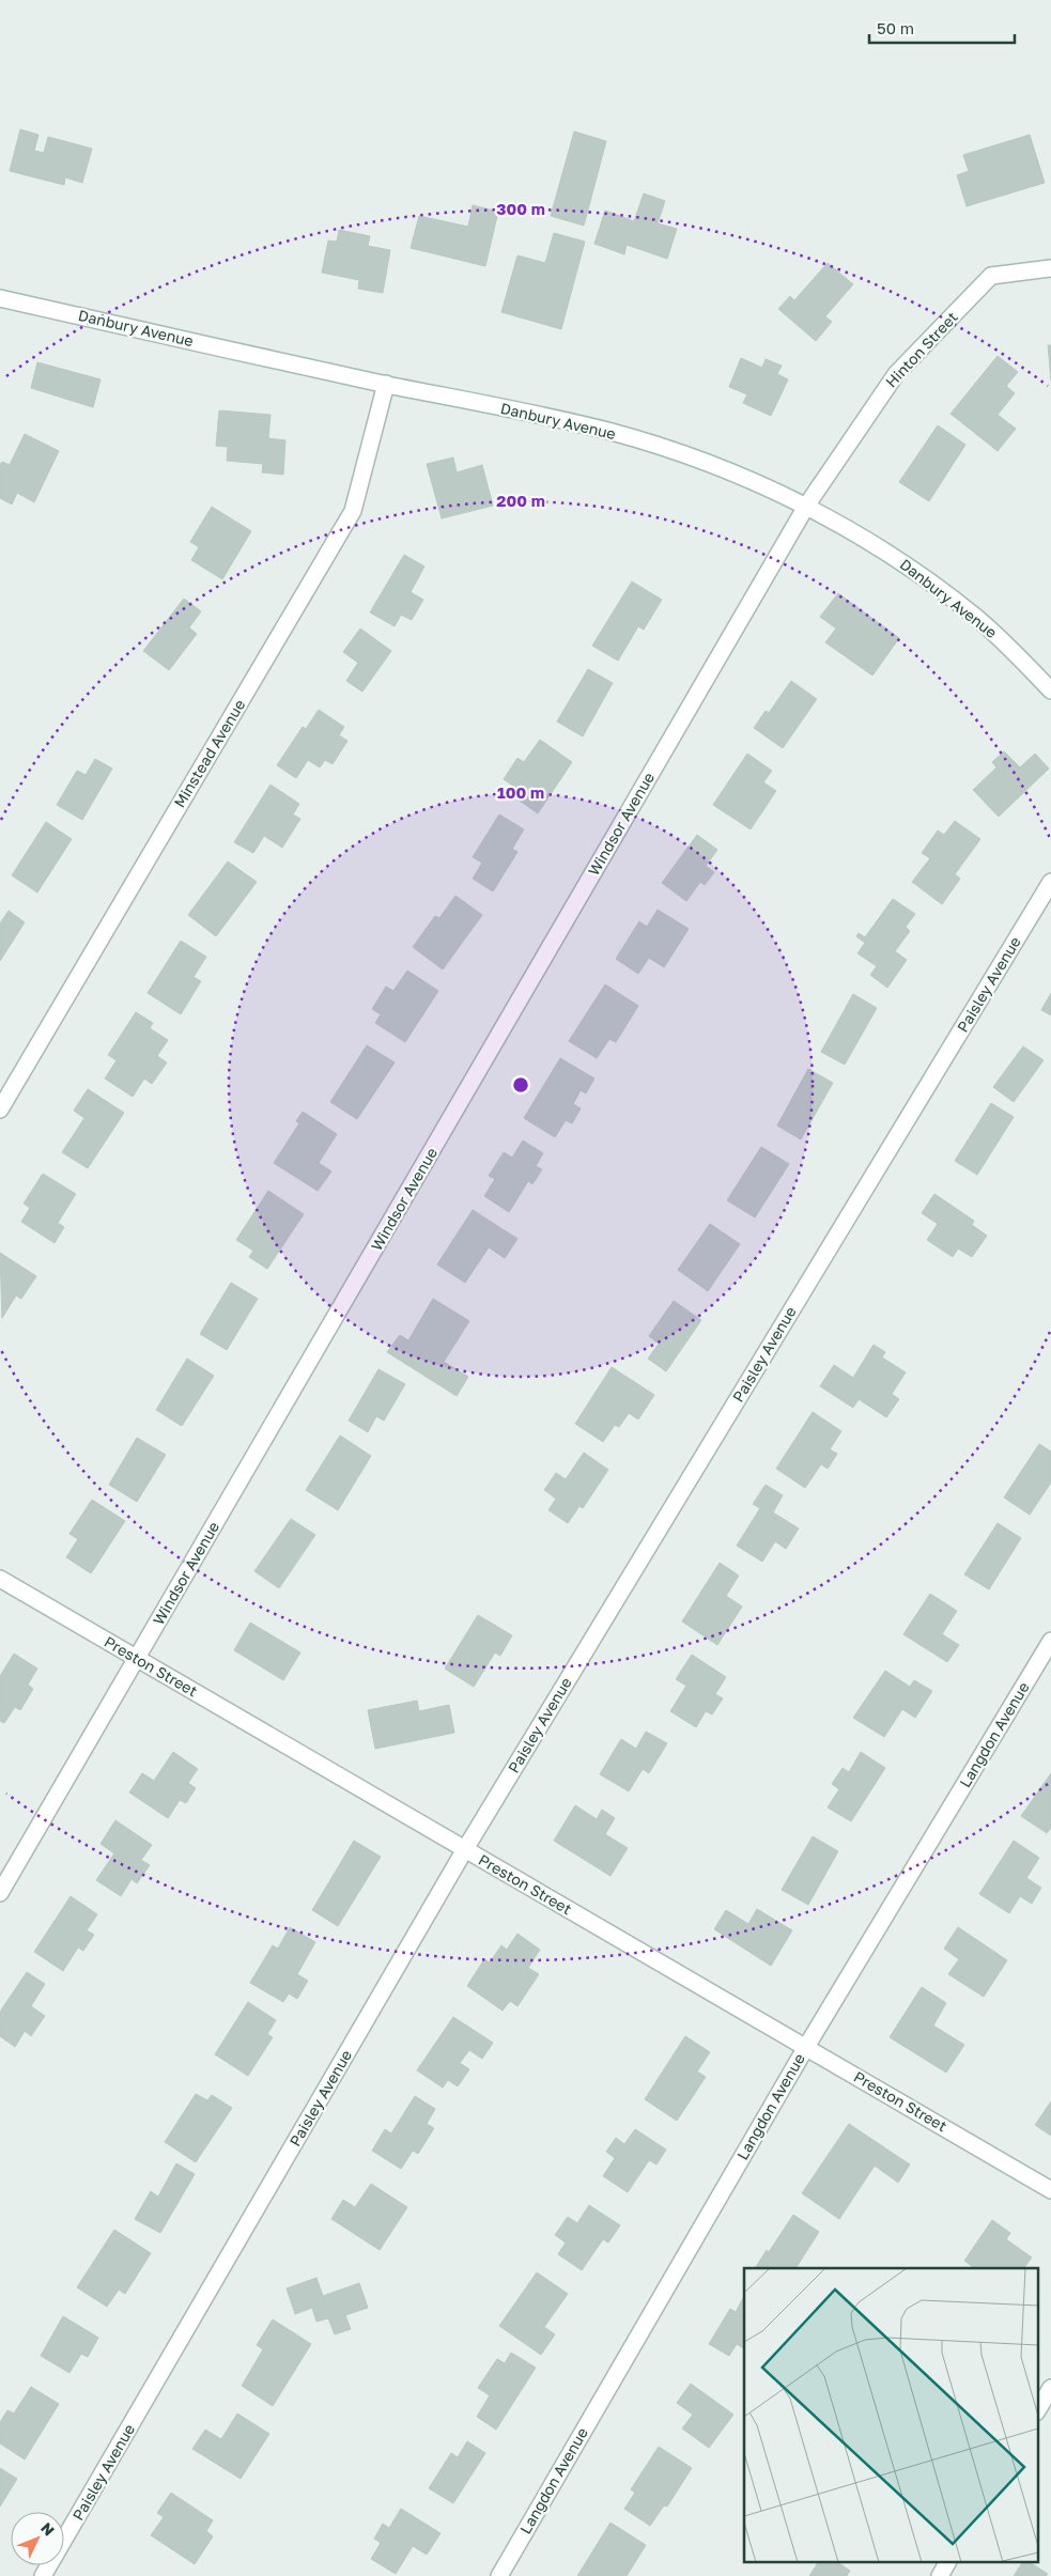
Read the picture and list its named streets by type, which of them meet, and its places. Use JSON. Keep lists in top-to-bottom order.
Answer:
{
  "streets": {
    "street": [
      "Danbury Avenue",
      "Hinton Street",
      "Minstead Avenue",
      "Windsor Avenue",
      "Paisley Avenue",
      "Preston Street",
      "Langdon Avenue"
    ]
  },
  "crossings": [
    ["Danbury Avenue", "Hinton Street"],
    ["Danbury Avenue", "Minstead Avenue"],
    ["Danbury Avenue", "Windsor Avenue"],
    ["Hinton Street", "Windsor Avenue"],
    ["Windsor Avenue", "Preston Street"],
    ["Paisley Avenue", "Preston Street"],
    ["Preston Street", "Langdon Avenue"]
  ],
  "scale_bar": "50 m",
  "north": "top right",
  "rings": ["300 m", "200 m", "100 m"]
}
